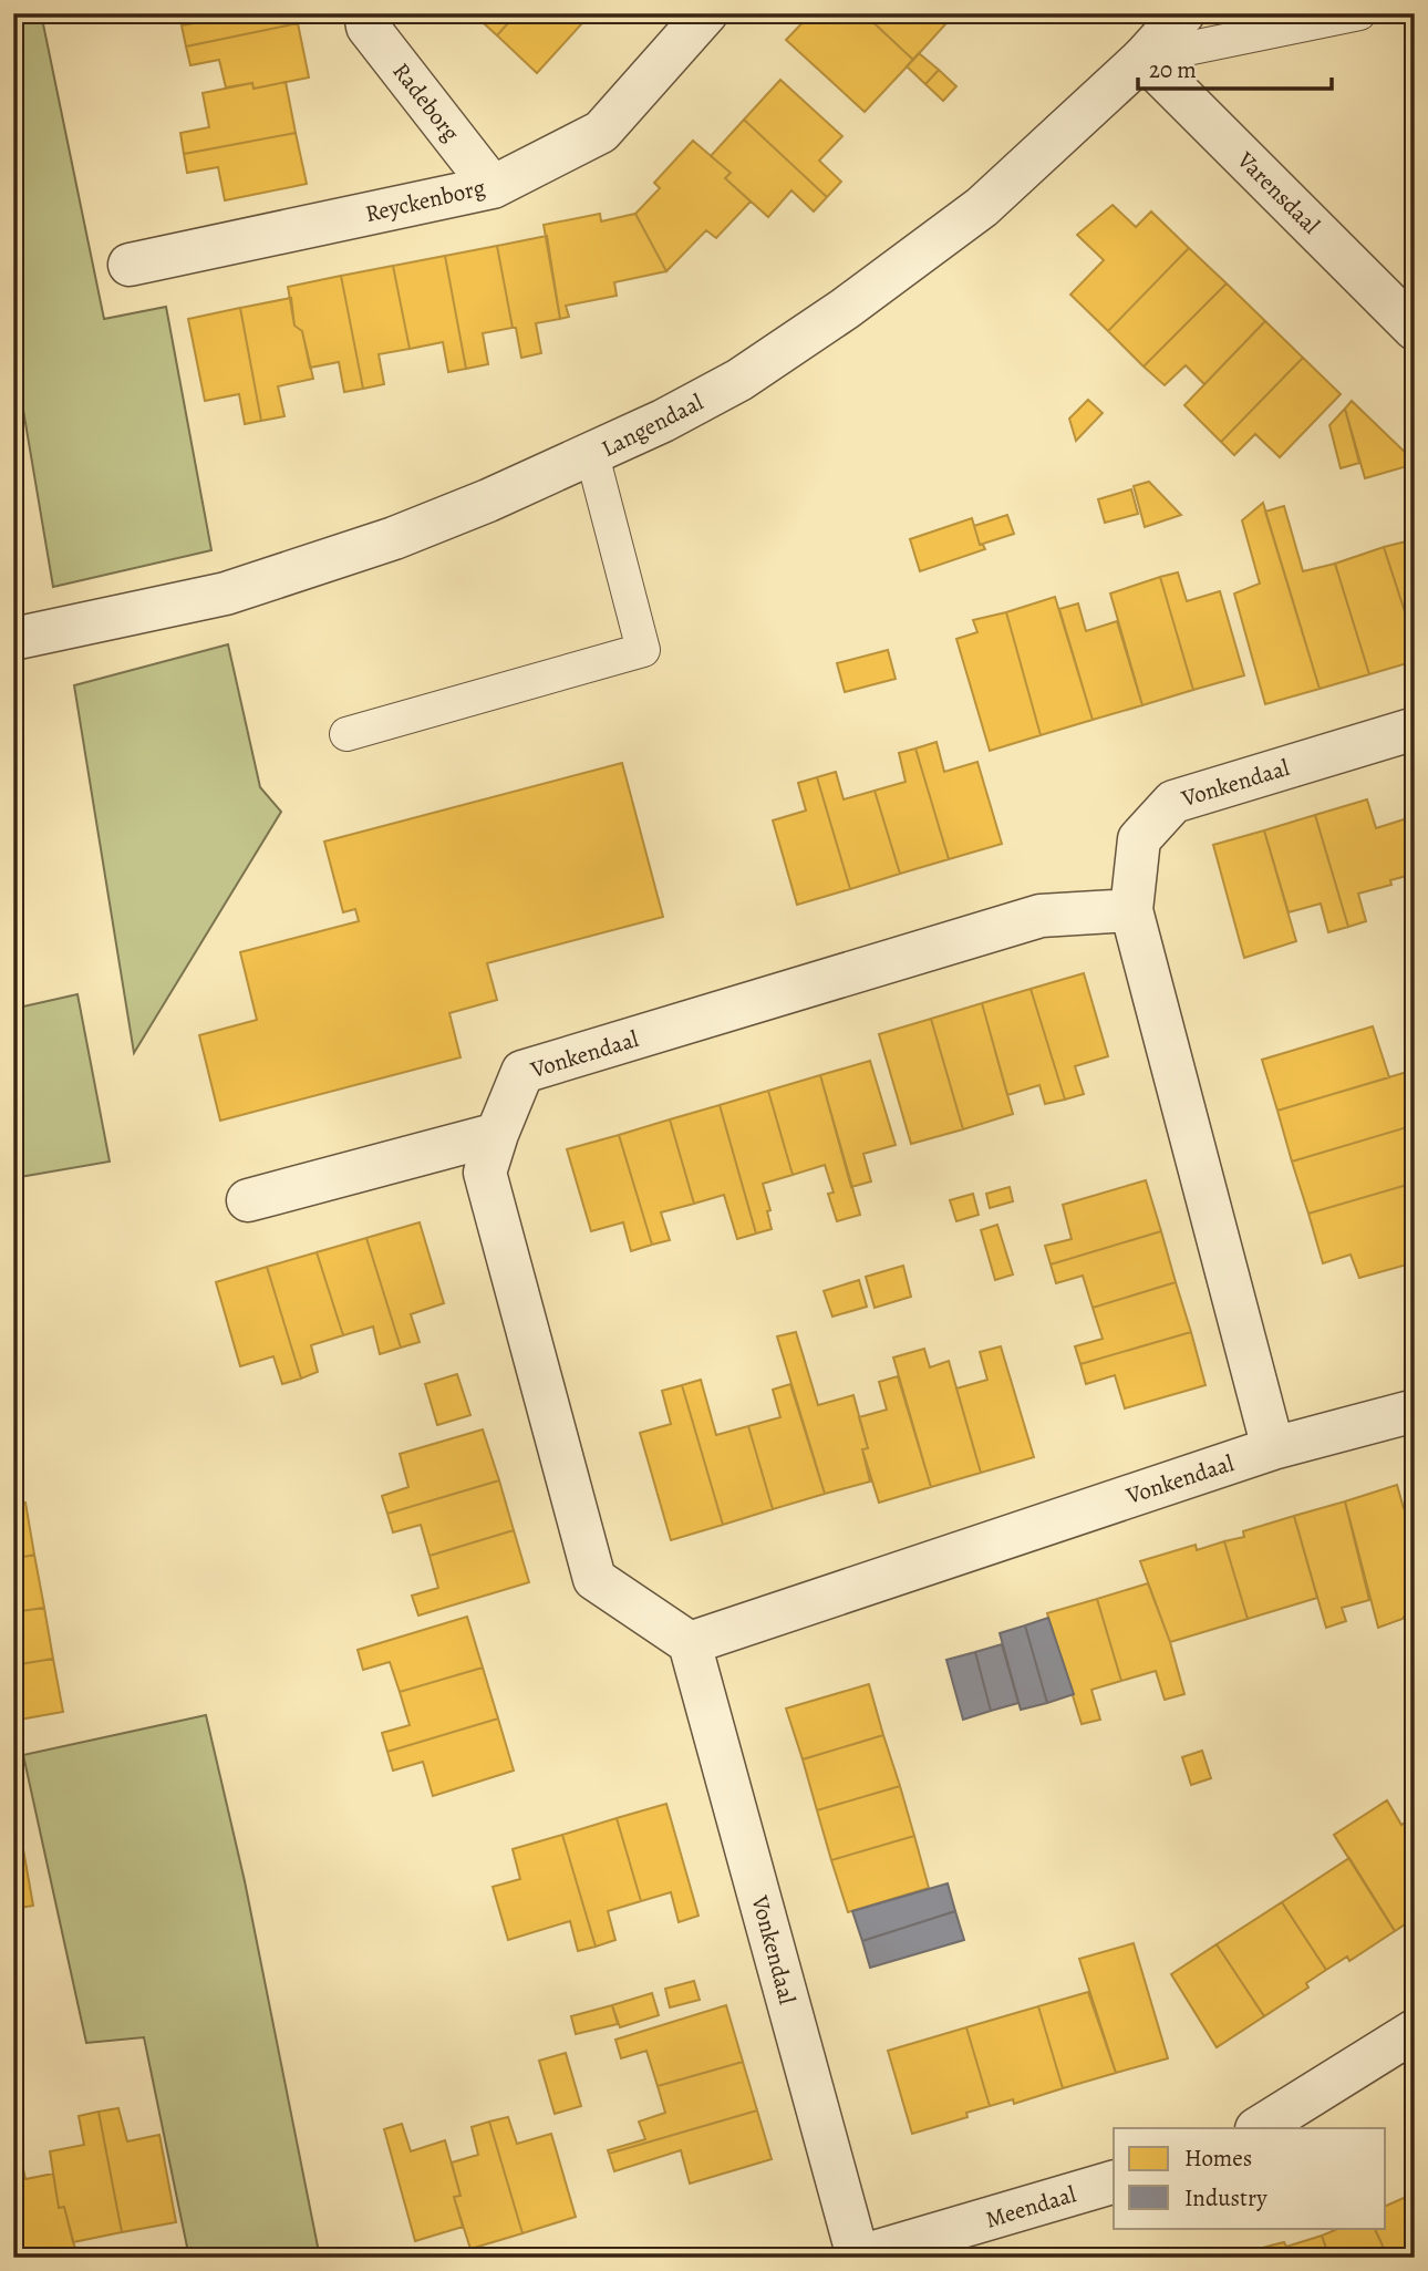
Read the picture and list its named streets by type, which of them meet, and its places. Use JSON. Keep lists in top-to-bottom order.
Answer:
{
  "streets": {
    "street": [
      "Radeborg",
      "Varensdaal",
      "Reyckenborg",
      "Langendaal",
      "Vonkendaal",
      "Meendaal"
    ]
  },
  "crossings": [
    ["Radeborg", "Reyckenborg"],
    ["Varensdaal", "Langendaal"],
    ["Vonkendaal", "Meendaal"]
  ],
  "legend": ["Homes", "Industry"],
  "scale_bar": "20 m"
}
